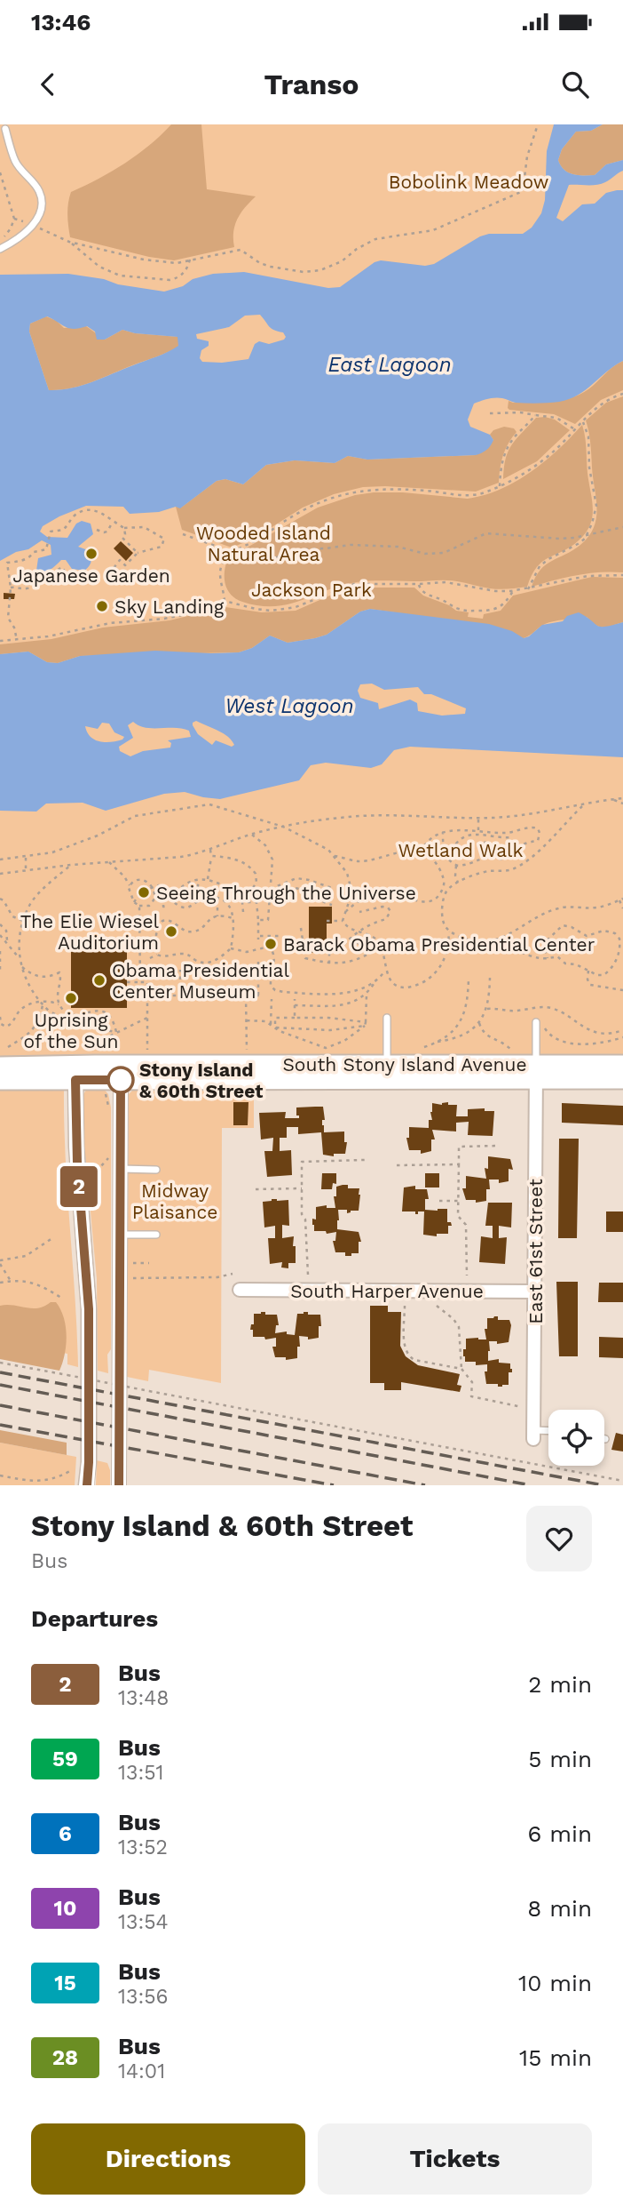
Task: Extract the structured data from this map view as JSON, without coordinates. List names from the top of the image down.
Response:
{
  "streets": {
    "main road": ["South Stony Island Avenue"],
    "street": ["East 61st Street", "South Harper Avenue"]
  },
  "crossings": [
    ["South Stony Island Avenue", "East 61st Street"],
    ["East 61st Street", "South Harper Avenue"]
  ],
  "water": ["East Lagoon", "West Lagoon"],
  "parks": [
    "Bobolink Meadow",
    "Wooded Island Natural Area",
    "Jackson Park",
    "Wetland Walk",
    "Midway Plaisance"
  ],
  "places": [
    "Japanese Garden",
    "Sky Landing",
    "Seeing Through the Universe",
    "The Elie Wiesel Auditorium",
    "Barack Obama Presidential Center",
    "Obama Presidential Center Museum",
    "Uprising of the Sun",
    "Stony Island & 60th Street"
  ],
  "lines": ["bus line 2"],
  "page": {
    "status": "13:46",
    "header": "Transo",
    "on_map": "2",
    "heading": [
      ["Stony Island & 60th Street", "Bus"],
      "Departures"
    ],
    "list": [
      {
        "mark": "2",
        "name": "Bus",
        "note": "13:48",
        "value": "2 min"
      },
      {
        "mark": "59",
        "name": "Bus",
        "note": "13:51",
        "value": "5 min"
      },
      {
        "mark": "6",
        "name": "Bus",
        "note": "13:52",
        "value": "6 min"
      },
      {
        "mark": "10",
        "name": "Bus",
        "note": "13:54",
        "value": "8 min"
      },
      {
        "mark": "15",
        "name": "Bus",
        "note": "13:56",
        "value": "10 min"
      },
      {
        "mark": "28",
        "name": "Bus",
        "note": "14:01",
        "value": "15 min"
      }
    ],
    "buttons": ["Directions", "Tickets"]
  }
}
